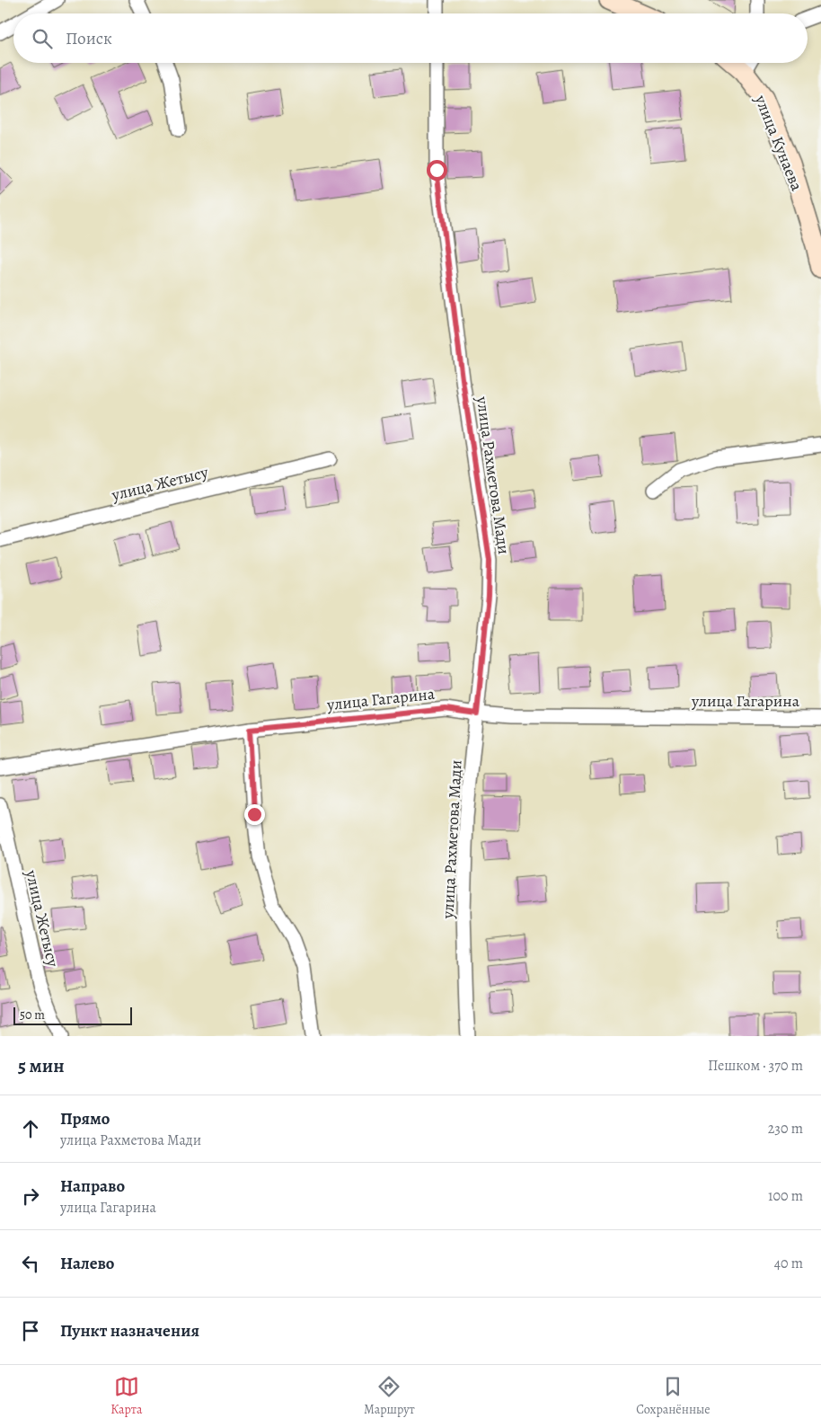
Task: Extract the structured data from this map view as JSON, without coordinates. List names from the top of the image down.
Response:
{
  "streets": {
    "main road": ["улица Кунаева"],
    "street": ["улица Рахметова Мади", "улица Жетысу", "улица Гагарина"]
  },
  "crossings": [
    ["улица Рахметова Мади", "улица Гагарина"]
  ],
  "scale_bar": "50 m",
  "page": {
    "search": "Поиск",
    "scale": "50 m",
    "heading": ["5 мин", "Пешком · 370 m"],
    "list": [
      ["Прямо", "улица Рахметова Мади", "230 m"],
      ["Направо", "улица Гагарина", "100 m"],
      ["Налево", "40 m"],
      "Пункт назначения"
    ],
    "nav": ["Карта", "Маршрут", "Сохранённые"]
  }
}
